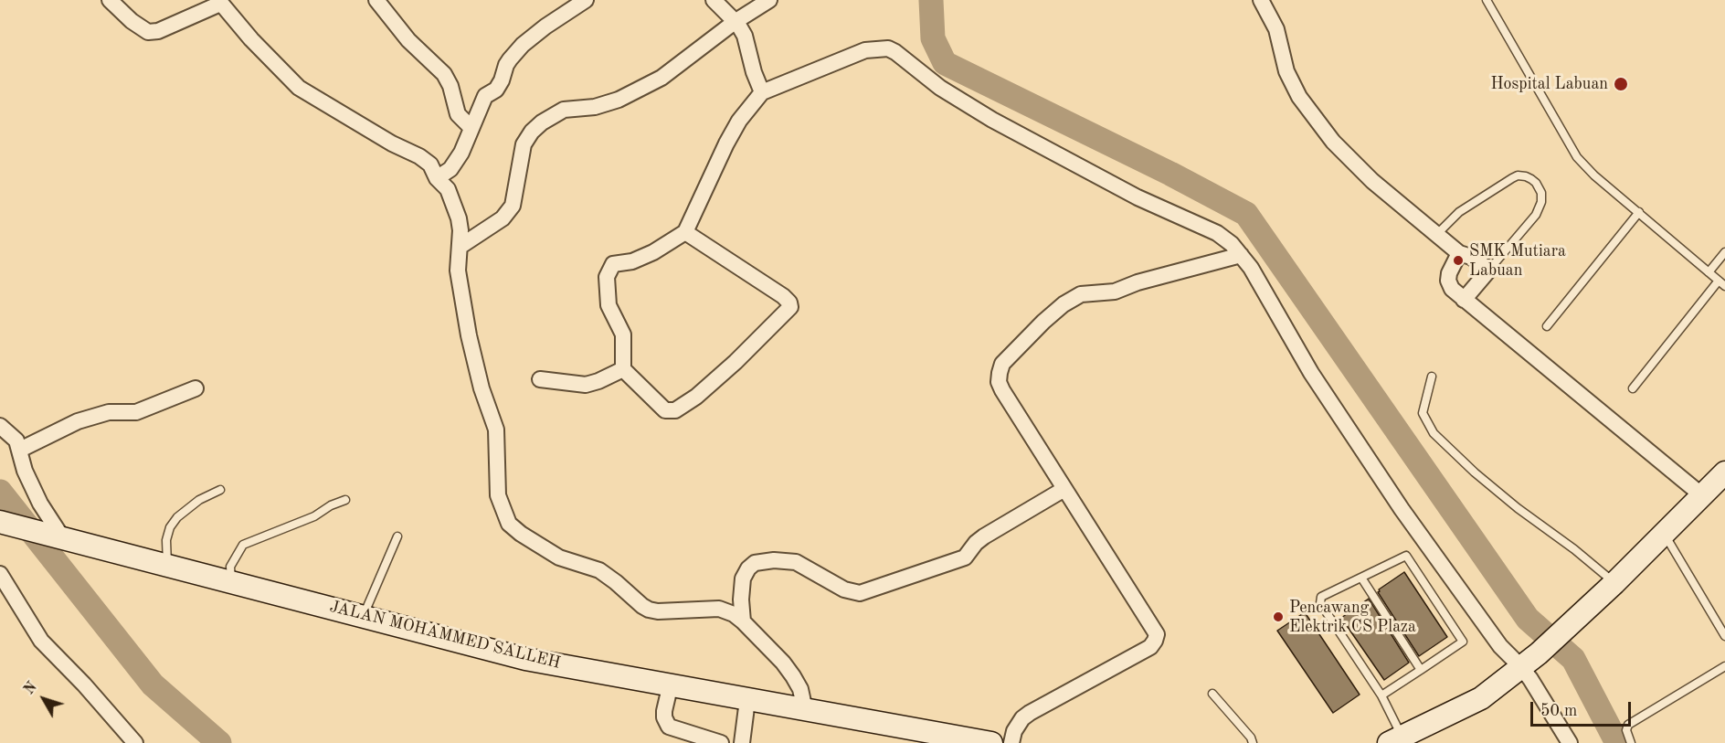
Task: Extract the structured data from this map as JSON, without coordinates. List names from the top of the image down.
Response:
{
  "streets": {
    "main road": ["JALAN MOHAMMED SALLEH"]
  },
  "places": ["Hospital Labuan", "SMK Mutiara Labuan", "Pencawang Elektrik CS Plaza"],
  "scale_bar": "50 m",
  "north": "top left"
}
